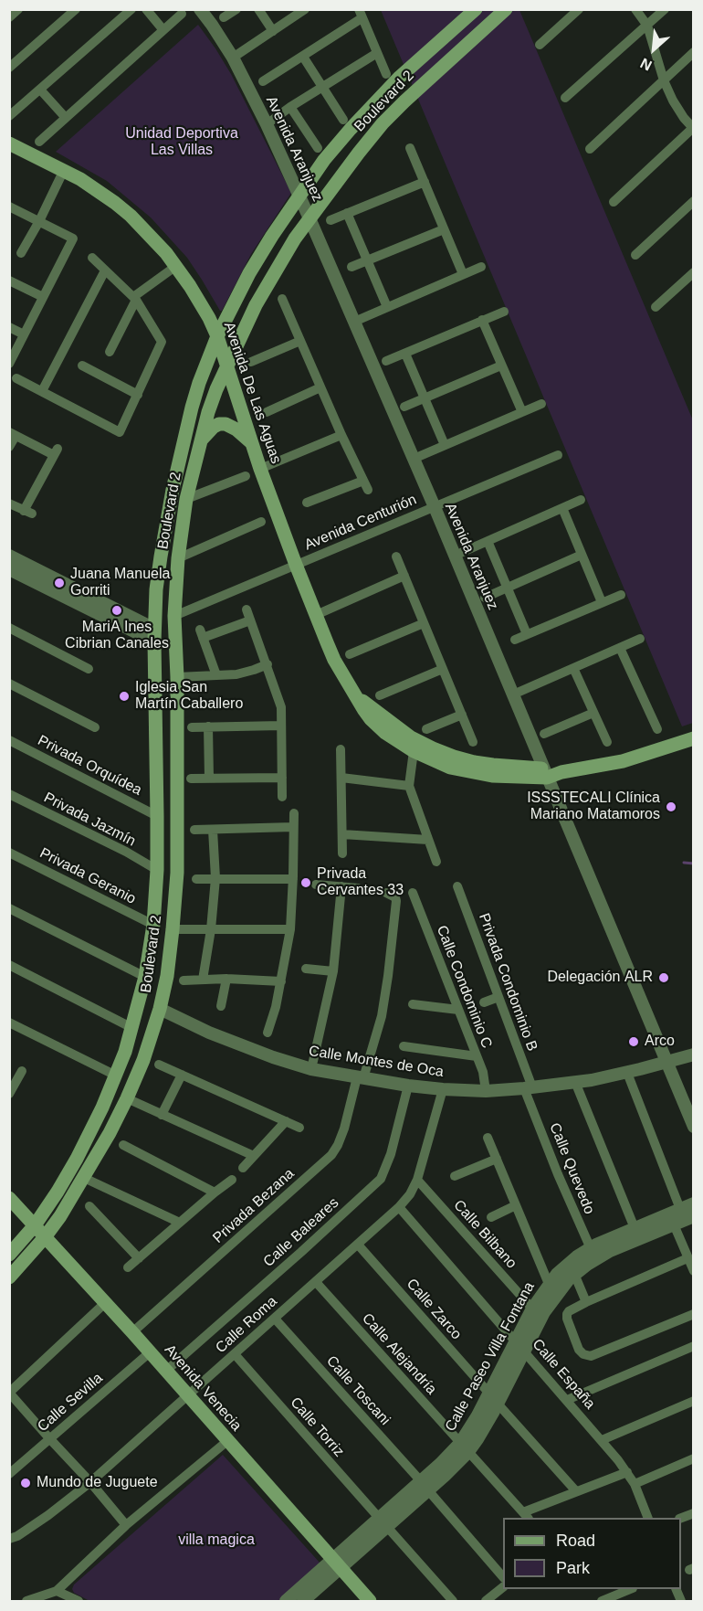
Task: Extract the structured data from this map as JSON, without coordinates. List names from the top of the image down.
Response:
{
  "streets": {
    "main road": ["Boulevard 2", "Avenida De Las Aguas", "Avenida Venecia"],
    "street": [
      "Avenida Aranjuez",
      "Avenida Centurión",
      "Privada Orquídea",
      "Privada Jazmín",
      "Privada Geranio",
      "Privada Condominio B",
      "Calle Condominio C",
      "Calle Montes de Oca",
      "Calle Quevedo",
      "Privada Bezana",
      "Calle Baleares",
      "Calle Bilbano",
      "Calle Zarco",
      "Calle Roma",
      "Calle Alejandría",
      "Calle Paseo Villa Fontana",
      "Calle España",
      "Calle Toscani",
      "Calle Sevilla",
      "Calle Torriz"
    ]
  },
  "crossings": [
    ["Boulevard 2", "Avenida Aranjuez"],
    ["Boulevard 2", "Avenida De Las Aguas"],
    ["Boulevard 2", "Avenida Centurión"],
    ["Boulevard 2", "Privada Orquídea"],
    ["Boulevard 2", "Privada Jazmín"],
    ["Boulevard 2", "Privada Geranio"],
    ["Boulevard 2", "Calle Montes de Oca"],
    ["Boulevard 2", "Avenida Venecia"],
    ["Avenida Aranjuez", "Avenida De Las Aguas"],
    ["Avenida Aranjuez", "Avenida Centurión"],
    ["Avenida Aranjuez", "Calle Montes de Oca"],
    ["Avenida De Las Aguas", "Avenida Centurión"],
    ["Privada Condominio B", "Calle Montes de Oca"],
    ["Privada Condominio B", "Calle Quevedo"],
    ["Calle Condominio C", "Calle Montes de Oca"],
    ["Calle Montes de Oca", "Calle Quevedo"],
    ["Calle Montes de Oca", "Privada Bezana"],
    ["Calle Montes de Oca", "Calle Baleares"],
    ["Calle Montes de Oca", "Calle Roma"],
    ["Calle Quevedo", "Calle Paseo Villa Fontana"],
    ["Privada Bezana", "Avenida Venecia"],
    ["Calle Baleares", "Avenida Venecia"],
    ["Calle Bilbano", "Calle Roma"],
    ["Calle Bilbano", "Calle Paseo Villa Fontana"],
    ["Calle Zarco", "Calle Roma"],
    ["Calle Zarco", "Calle Paseo Villa Fontana"],
    ["Calle Roma", "Calle Alejandría"],
    ["Calle Roma", "Calle España"],
    ["Calle Roma", "Avenida Venecia"],
    ["Calle Roma", "Calle Toscani"],
    ["Calle Roma", "Calle Torriz"],
    ["Calle Alejandría", "Calle Paseo Villa Fontana"],
    ["Calle Paseo Villa Fontana", "Calle España"],
    ["Calle Paseo Villa Fontana", "Avenida Venecia"],
    ["Calle Paseo Villa Fontana", "Calle Toscani"],
    ["Calle Paseo Villa Fontana", "Calle Torriz"],
    ["Avenida Venecia", "Calle Sevilla"]
  ],
  "parks": ["Unidad Deportiva Las Villas", "villa magica"],
  "places": [
    "Juana Manuela Gorriti",
    "MariA Ines Cibrian Canales",
    "Iglesia San Martín Caballero",
    "ISSSTECALI Clínica Mariano Matamoros",
    "Privada Cervantes 33",
    "Delegación ALR",
    "Arco",
    "Mundo de Juguete"
  ],
  "legend": ["Road", "Park"],
  "north": "bottom left"
}
